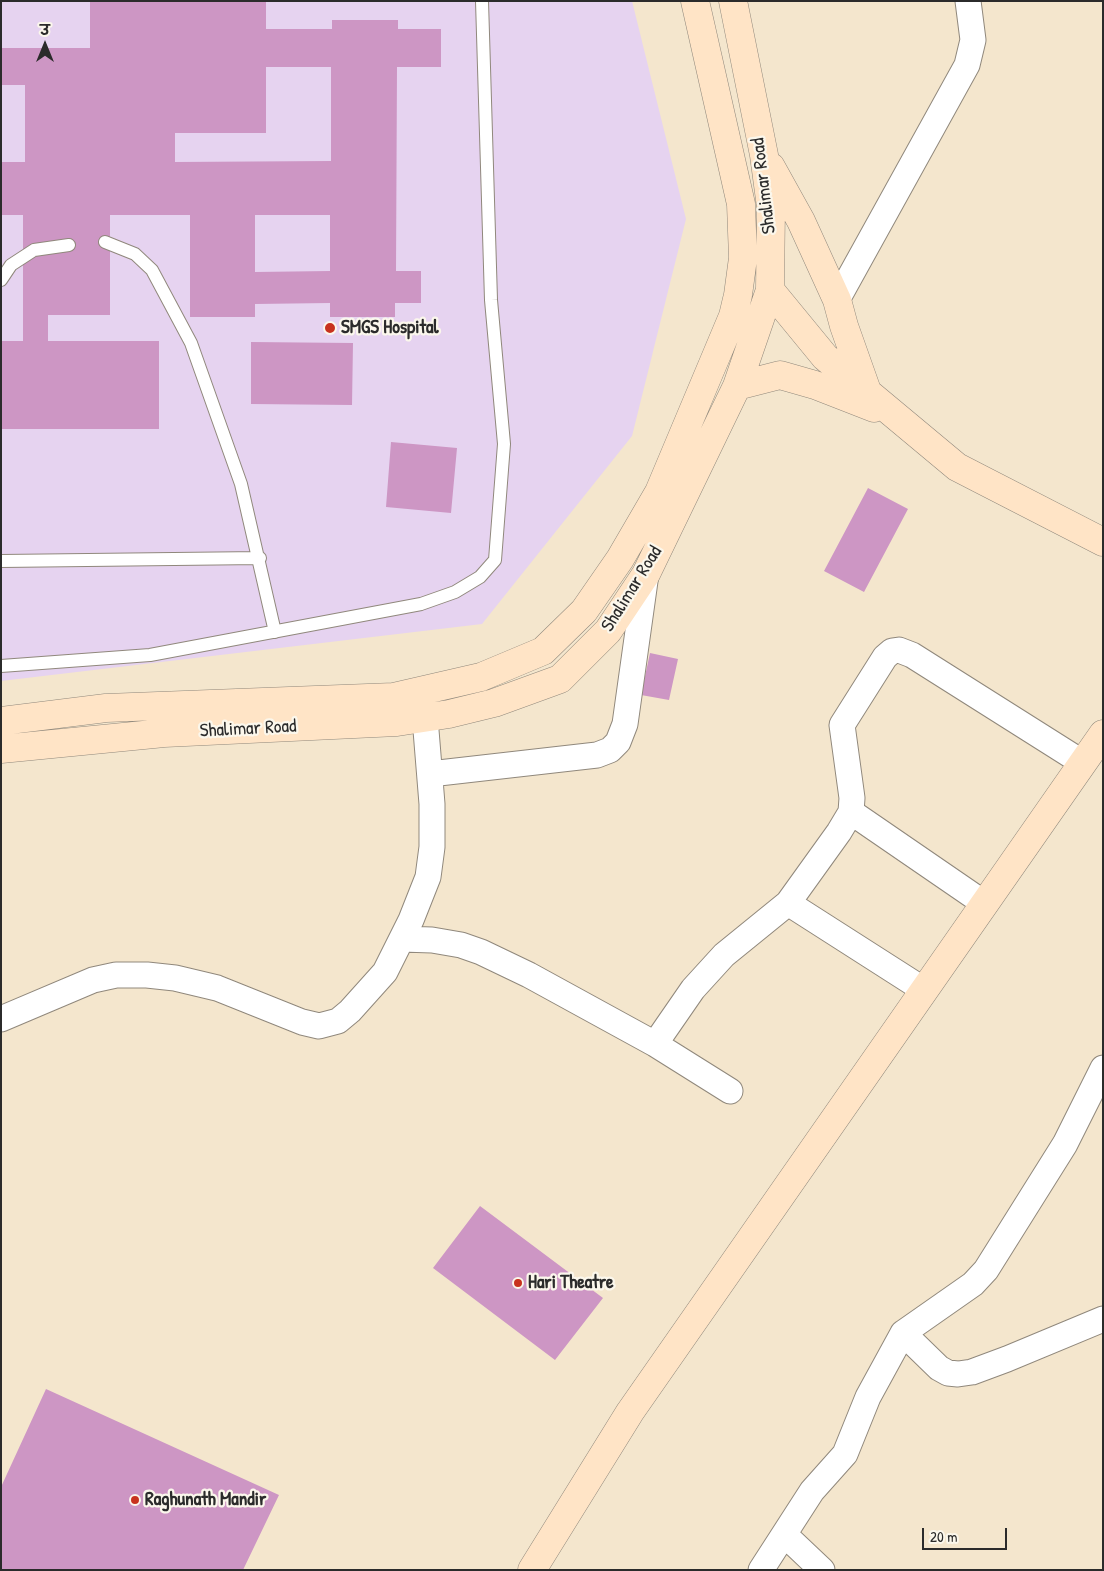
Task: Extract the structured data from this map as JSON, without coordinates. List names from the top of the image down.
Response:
{
  "streets": {
    "main road": ["Shalimar Road"]
  },
  "places": ["SMGS Hospital", "Hari Theatre", "Raghunath Mandir"],
  "scale_bar": "20 m",
  "north": "top"
}
